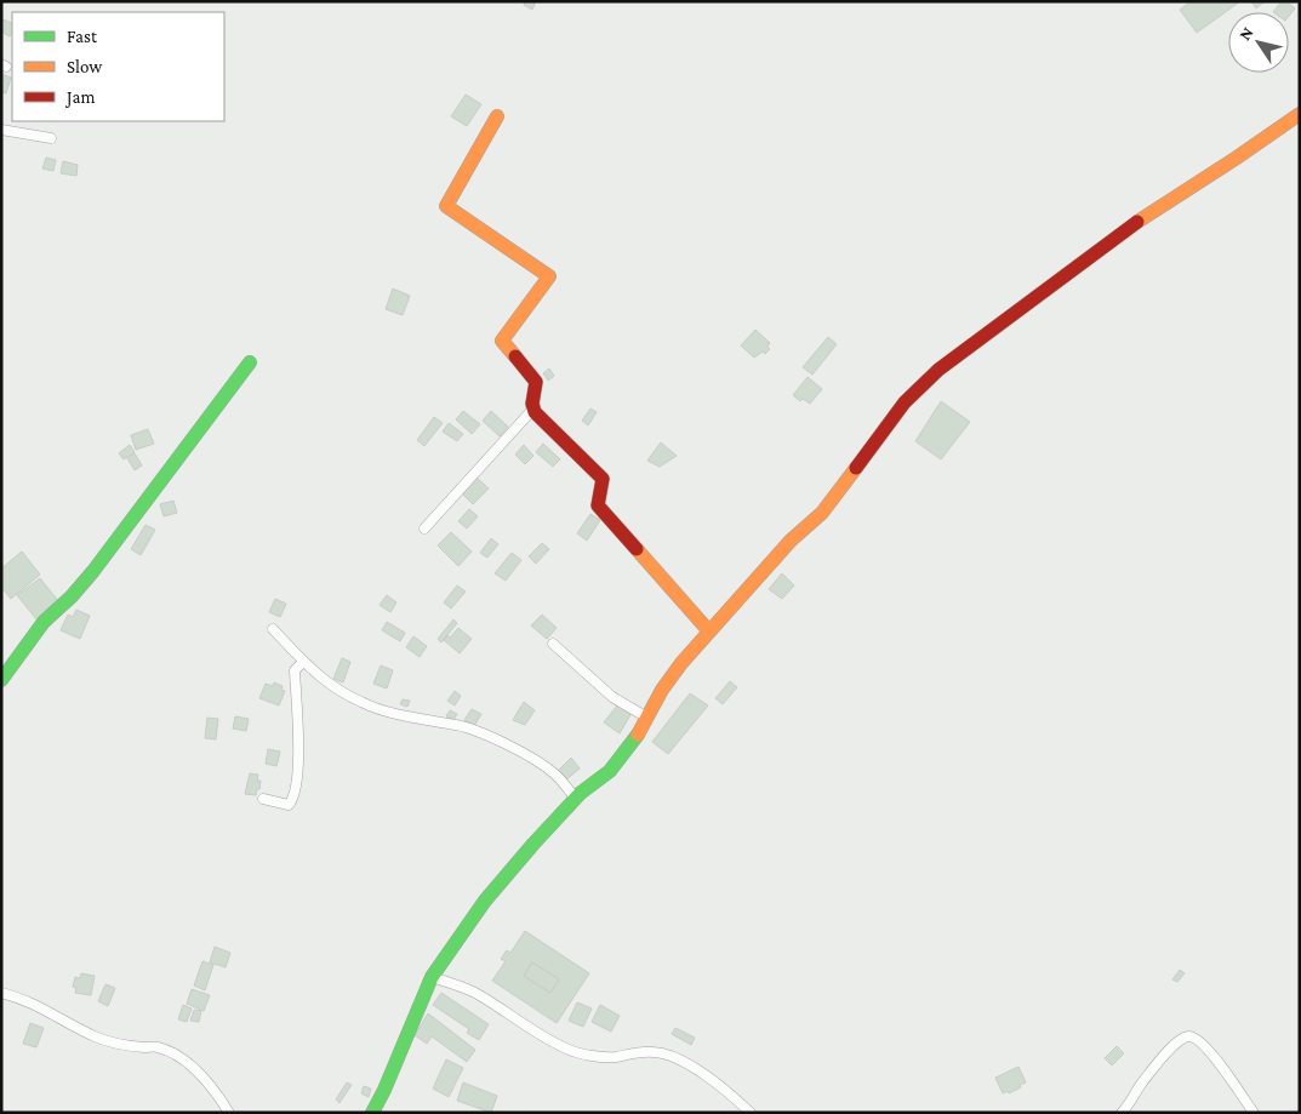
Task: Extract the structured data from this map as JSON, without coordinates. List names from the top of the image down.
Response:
{
  "legend": ["Fast", "Slow", "Jam"],
  "north": "top left"
}
